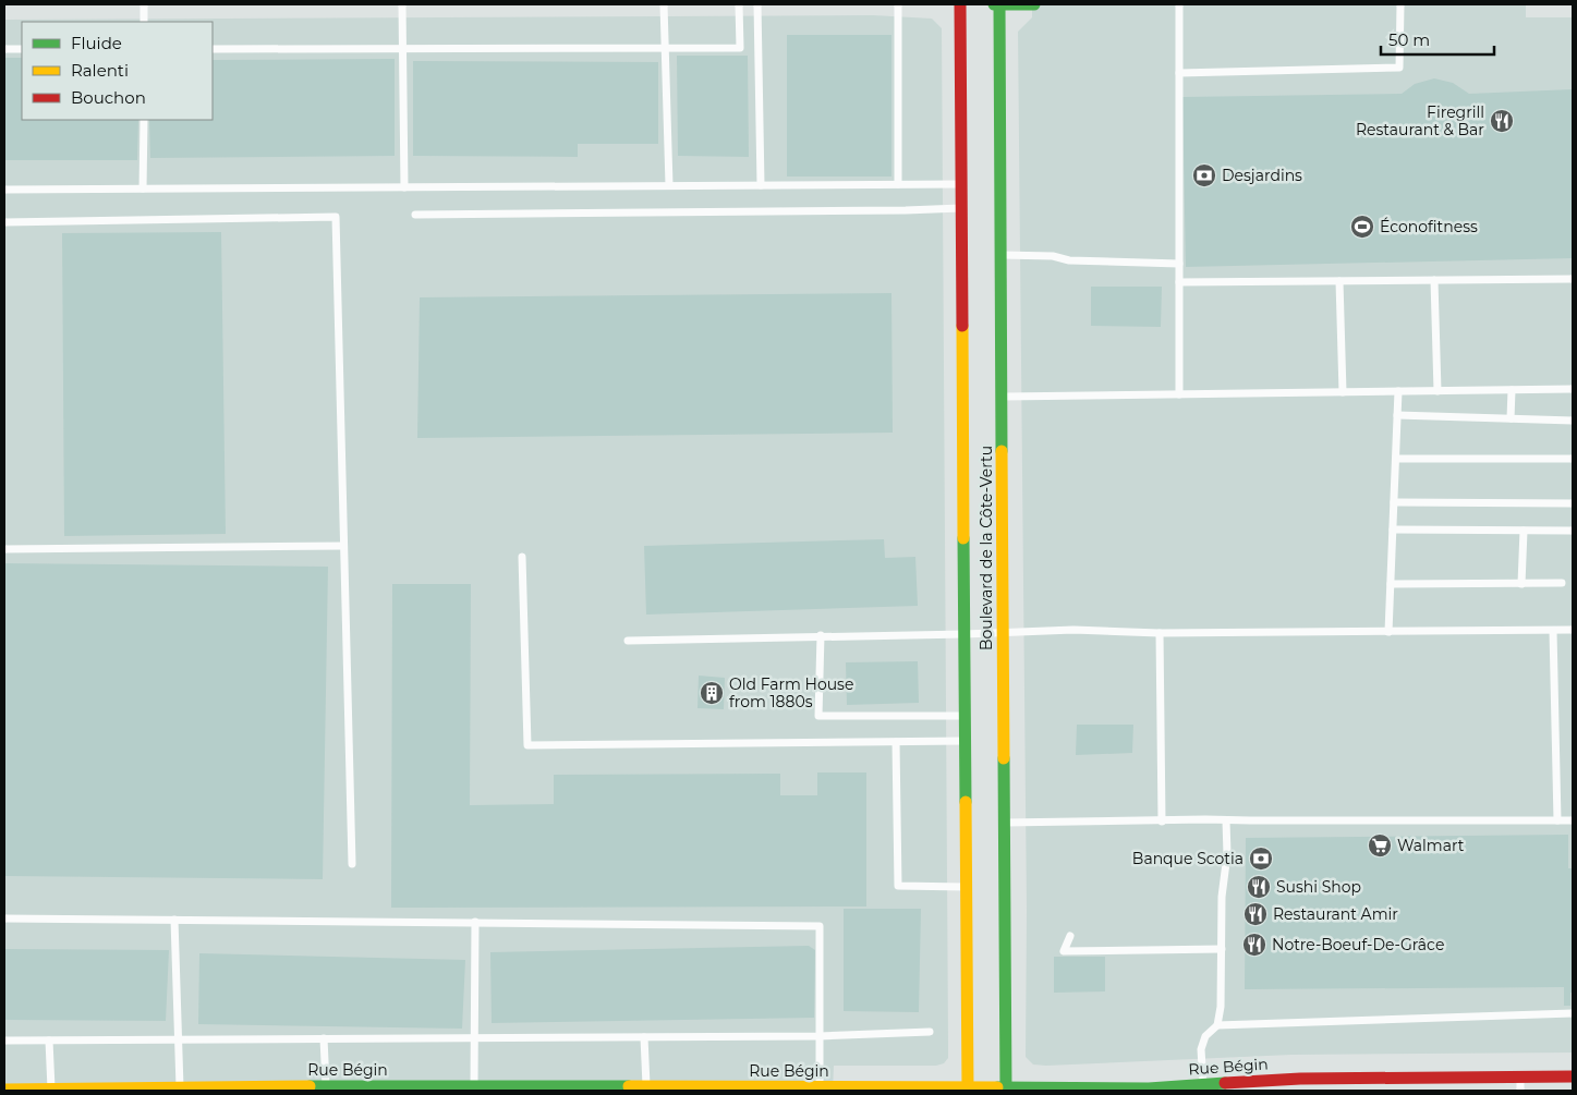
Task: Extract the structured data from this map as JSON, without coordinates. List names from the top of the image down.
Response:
{
  "streets": {
    "main road": ["Boulevard de la Côte-Vertu", "Rue Bégin"]
  },
  "crossings": [
    ["Boulevard de la Côte-Vertu", "Rue Bégin"]
  ],
  "places": {
    "restaurant": [
      "Firegrill Restaurant & Bar",
      "Sushi Shop",
      "Restaurant Amir",
      "Notre-Boeuf-De-Grâce"
    ],
    "bank": ["Desjardins", "Banque Scotia"],
    "sports": ["Éconofitness"],
    "building": ["Old Farm House from 1880s"],
    "supermarket": ["Walmart"]
  },
  "legend": ["Fluide", "Ralenti", "Bouchon"],
  "scale_bar": "50 m"
}
